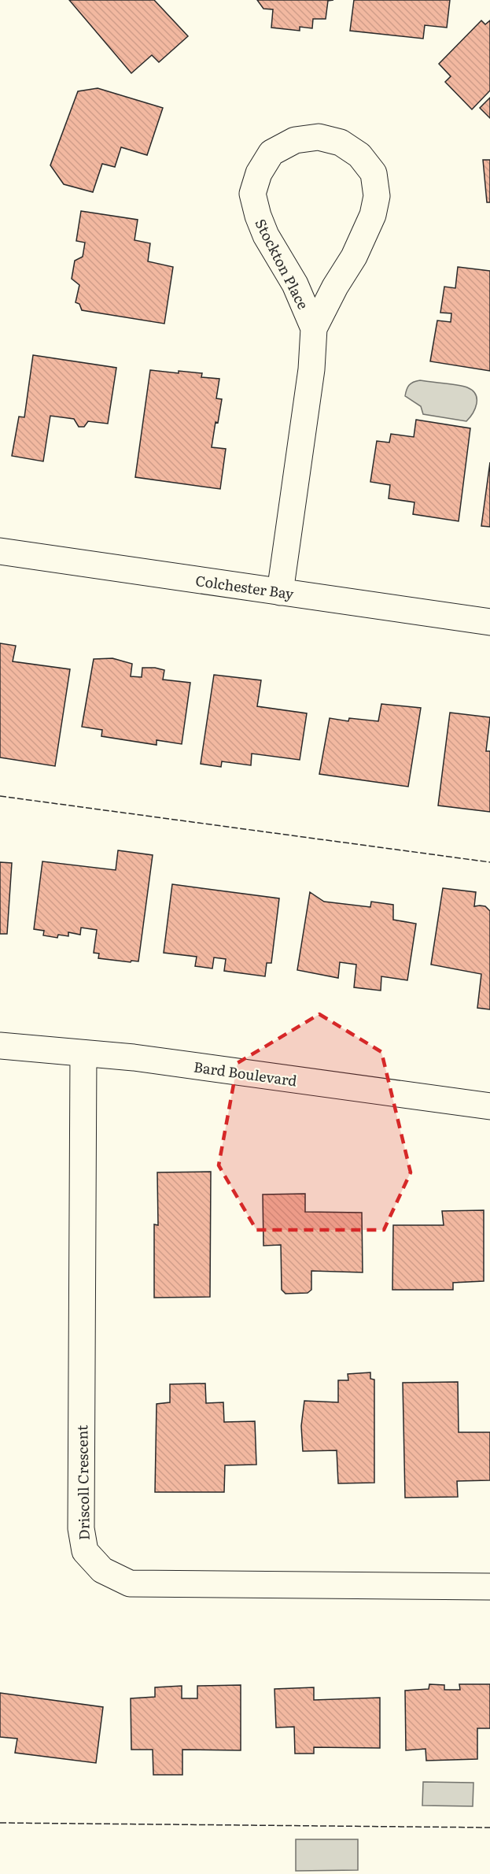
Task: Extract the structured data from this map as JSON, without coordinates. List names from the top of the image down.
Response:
{
  "streets": {
    "street": [
      "Stockton Place",
      "Colchester Bay",
      "Bard Boulevard",
      "Driscoll Crescent"
    ]
  },
  "crossings": [
    ["Stockton Place", "Colchester Bay"],
    ["Bard Boulevard", "Driscoll Crescent"]
  ]
}
